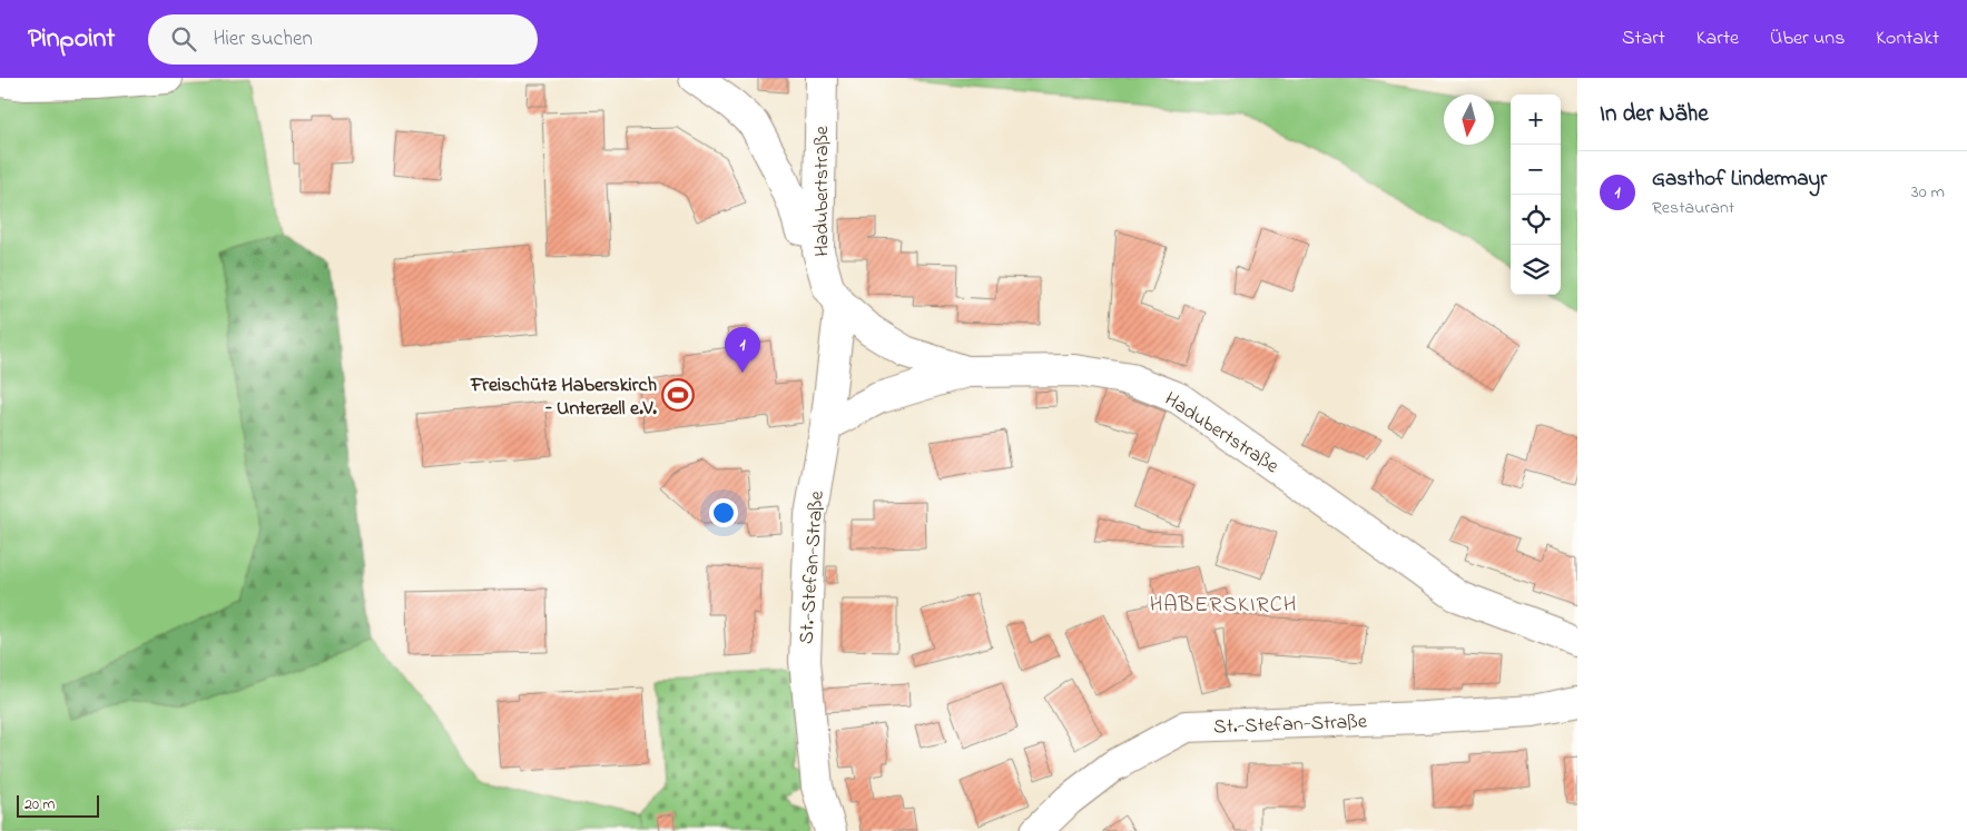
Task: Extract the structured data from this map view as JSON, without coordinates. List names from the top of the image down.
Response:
{
  "streets": {
    "street": ["Hadubertstraße", "St.-Stefan-Straße"]
  },
  "crossings": [
    ["Hadubertstraße", "St.-Stefan-Straße"]
  ],
  "districts": ["HABERSKIRCH"],
  "places": {
    "sports": ["Freischütz Haberskirch – Unterzell e.V."]
  },
  "scale_bar": "20 m",
  "north": "bottom",
  "page": {
    "header": "Pinpoint",
    "search": "Hier suchen",
    "nav": [
      "Start",
      "Karte",
      "Über uns",
      "Kontakt"
    ],
    "heading": "In der Nähe",
    "map_buttons": ["+", "−"],
    "list": [
      {
        "mark": "1",
        "name": "Gasthof Lindermayr",
        "note": "Restaurant",
        "value": "30 m"
      }
    ],
    "pins": "1",
    "scale": "20 m"
  }
}
